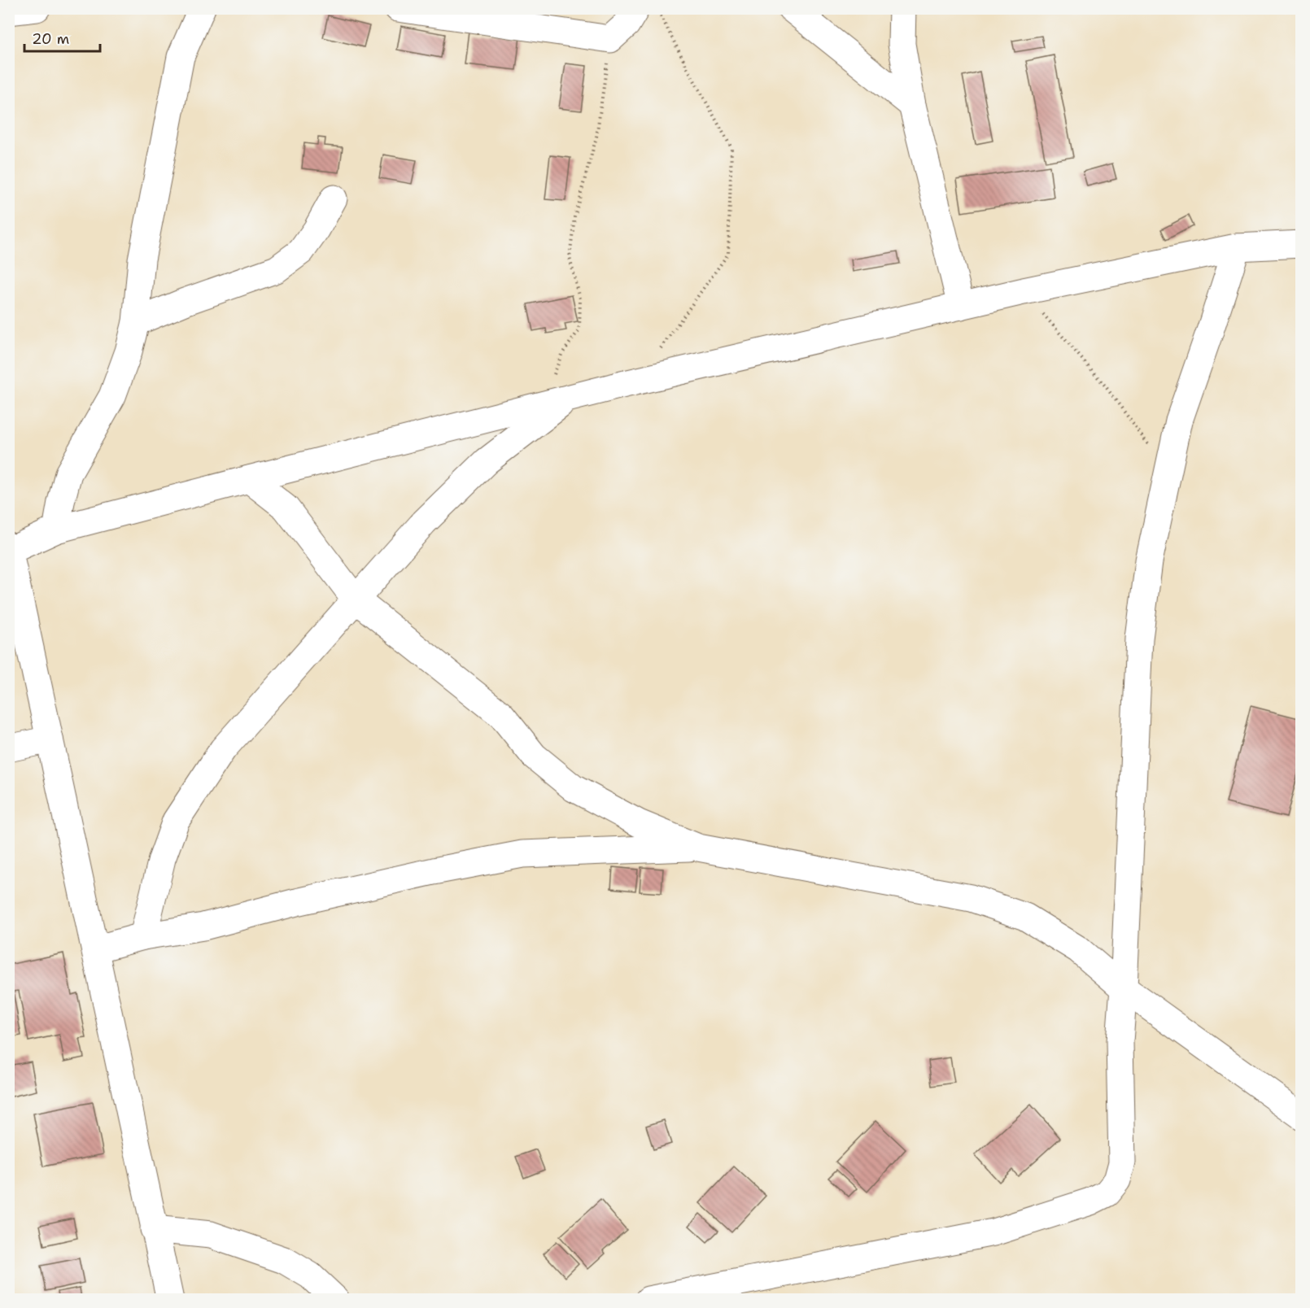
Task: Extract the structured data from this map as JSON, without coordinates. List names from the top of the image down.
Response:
{
  "scale_bar": "20 m"
}
